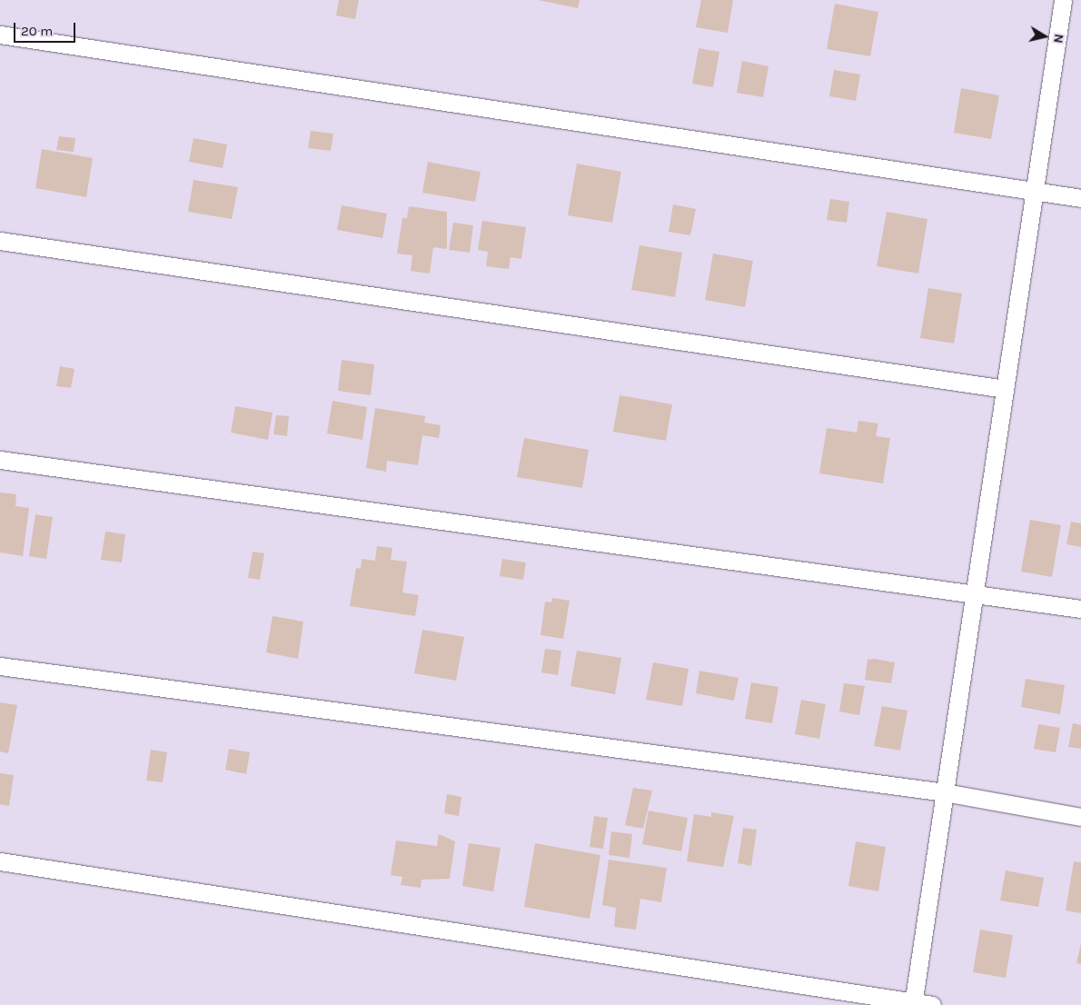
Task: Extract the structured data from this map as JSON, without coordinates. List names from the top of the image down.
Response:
{
  "scale_bar": "20 m",
  "north": "right"
}
